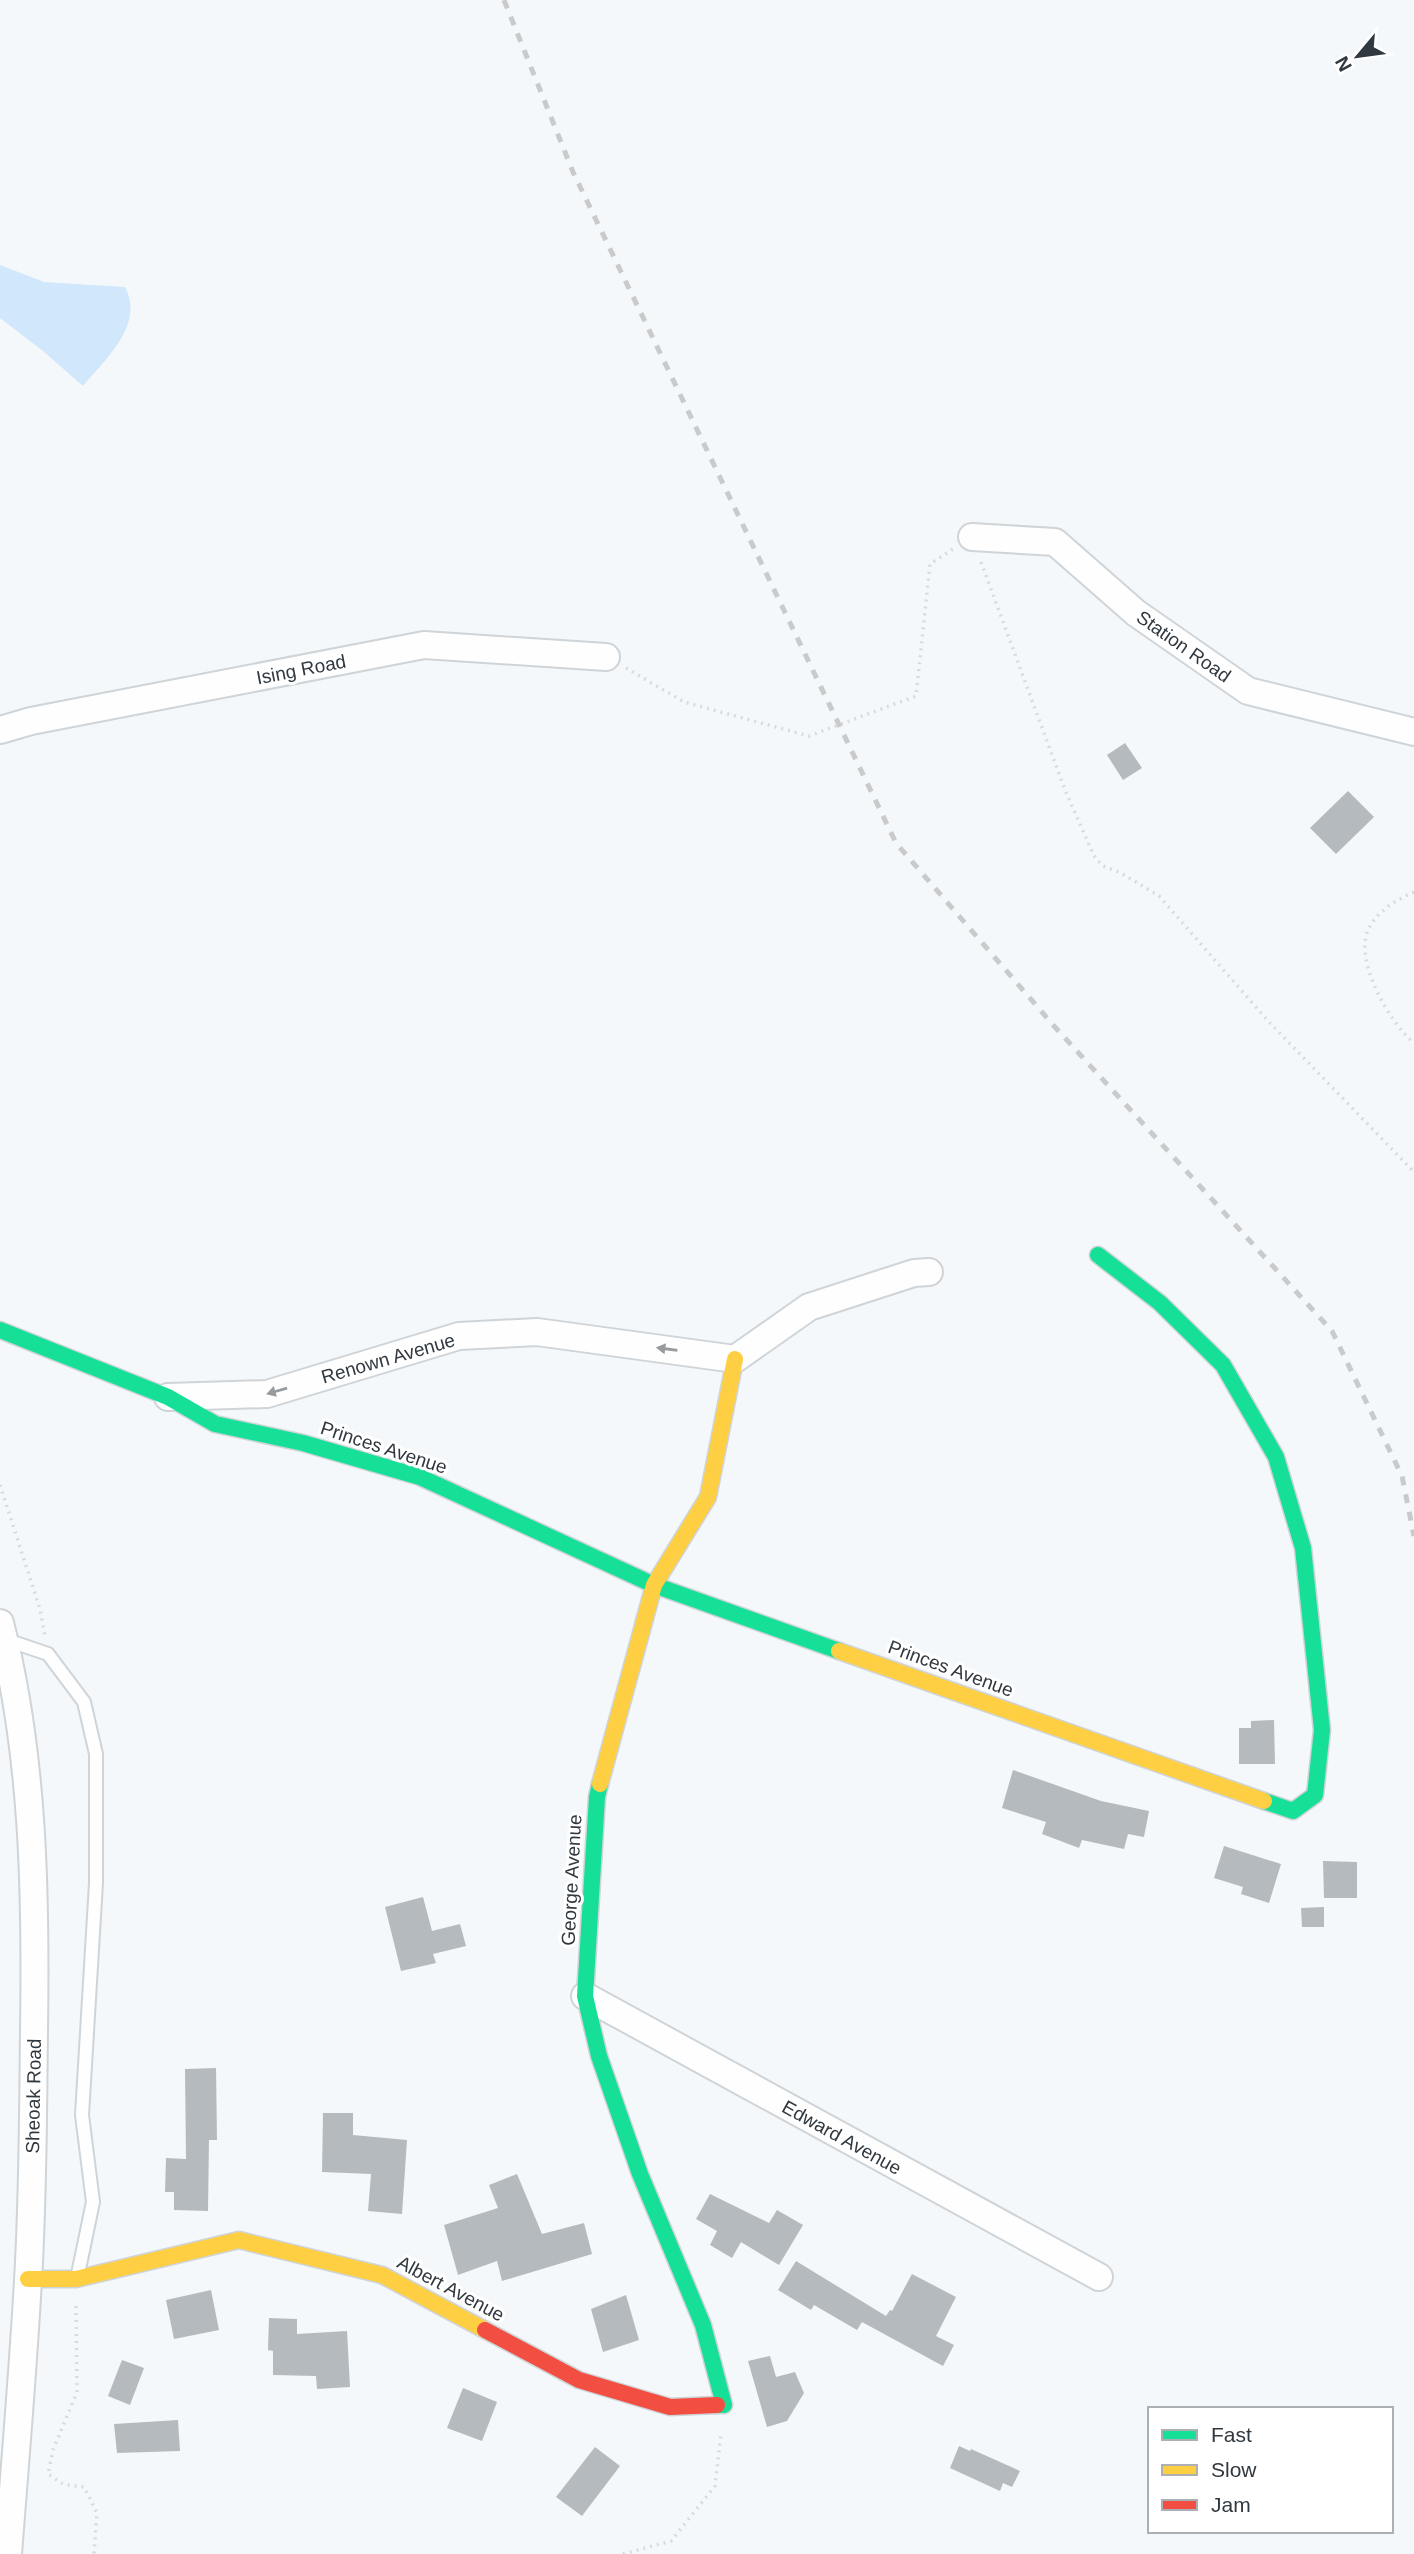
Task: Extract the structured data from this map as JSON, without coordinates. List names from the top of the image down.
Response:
{
  "streets": {
    "street": [
      "Station Road",
      "Ising Road",
      "Renown Avenue",
      "Princes Avenue",
      "George Avenue",
      "Sheoak Road",
      "Edward Avenue",
      "Albert Avenue"
    ]
  },
  "crossings": [
    ["Renown Avenue", "Princes Avenue"],
    ["Renown Avenue", "George Avenue"],
    ["Princes Avenue", "George Avenue"],
    ["George Avenue", "Edward Avenue"],
    ["George Avenue", "Albert Avenue"],
    ["Sheoak Road", "Albert Avenue"]
  ],
  "one_way": ["Renown Avenue"],
  "legend": ["Fast", "Slow", "Jam"],
  "north": "bottom left"
}
